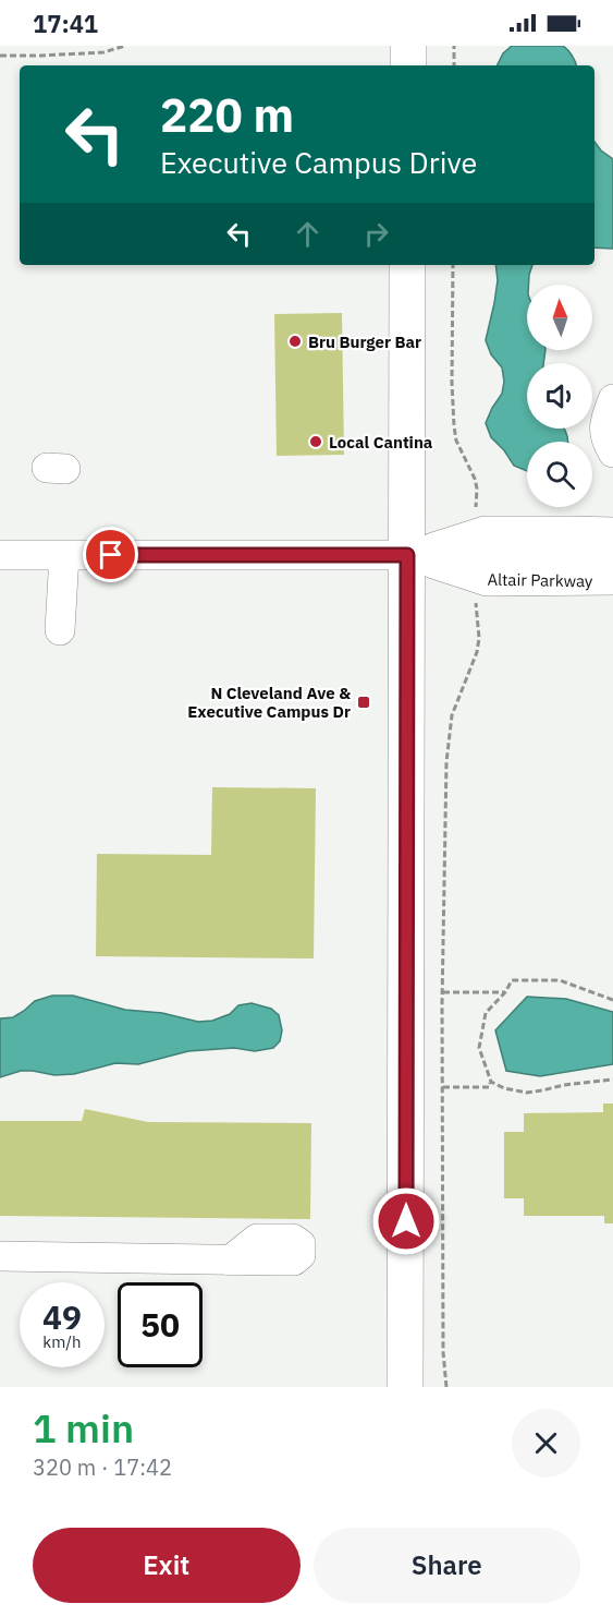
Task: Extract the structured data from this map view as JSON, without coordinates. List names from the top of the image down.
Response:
{
  "streets": {
    "street": ["Altair Parkway"]
  },
  "places": {
    "other": ["Bru Burger Bar", "Local Cantina"],
    "transit": ["N Cleveland Ave & Executive Campus Dr"]
  },
  "north": "top",
  "page": {
    "status": "17:41",
    "turn": ["220 m", "Executive Campus Drive"],
    "speed": "49 km/h",
    "limit": "50",
    "heading": ["1 min", "320 m · 17:42"],
    "buttons": ["Exit", "Share"]
  }
}
